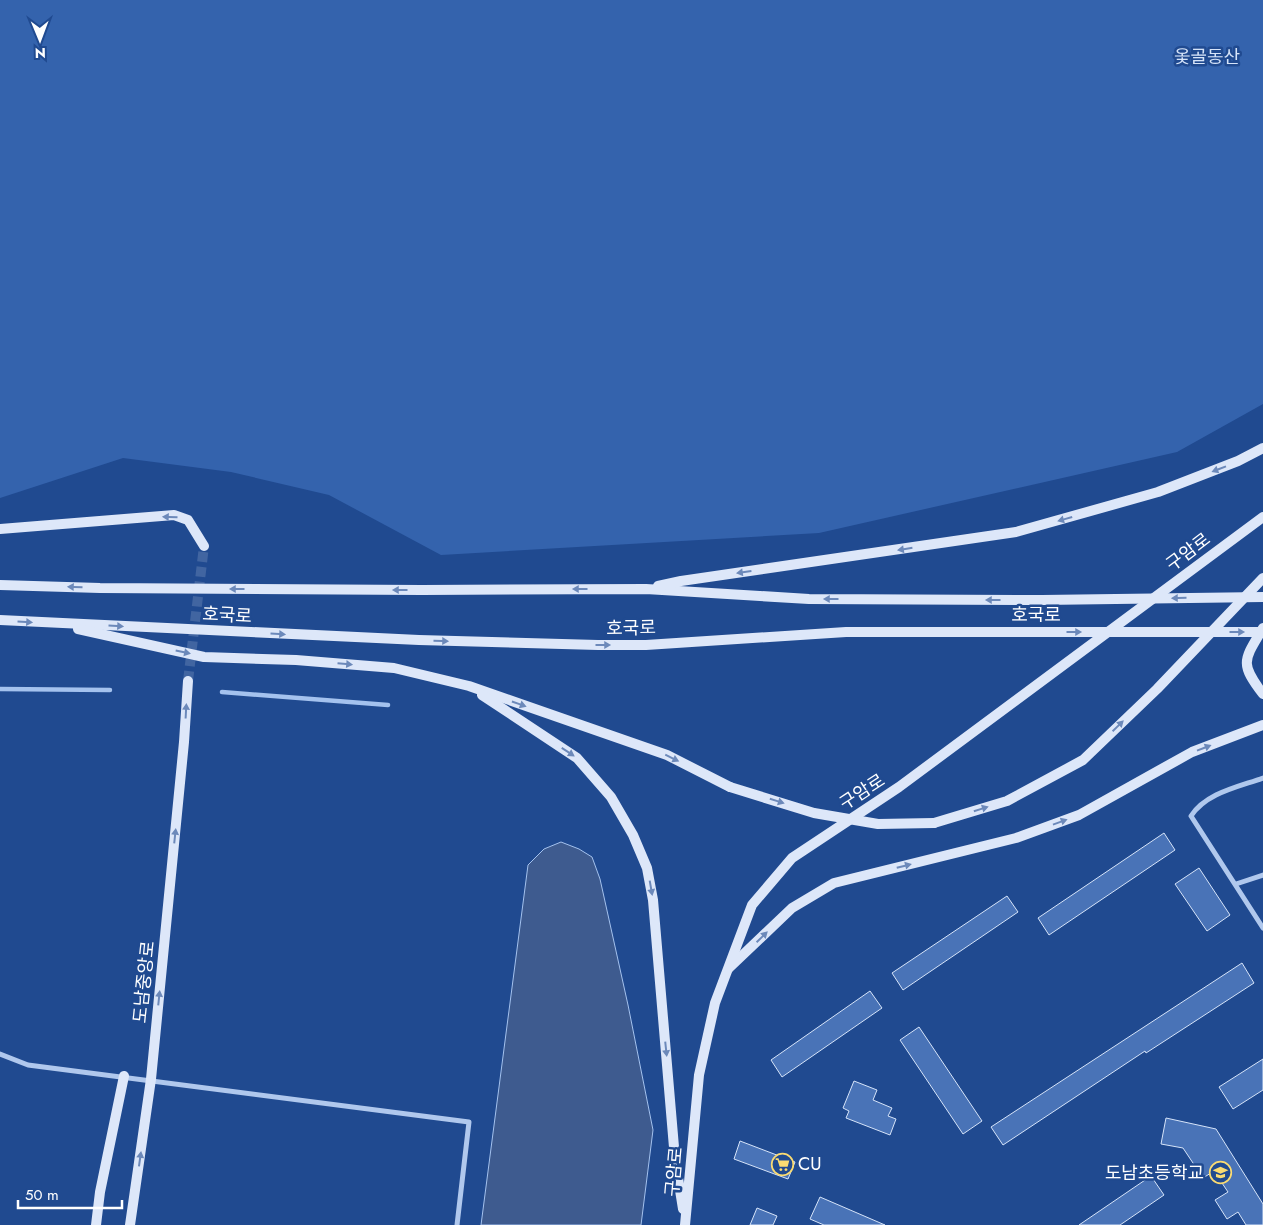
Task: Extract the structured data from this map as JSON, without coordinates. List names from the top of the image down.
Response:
{
  "streets": {
    "main road": ["구암로", "호국로", "도남중앙로"]
  },
  "one_way": ["도남중앙로"],
  "parks": ["옻골동산"],
  "places": {
    "supermarket": ["CU"],
    "school or university": ["도남초등학교"]
  },
  "scale_bar": "50 m",
  "north": "bottom"
}
